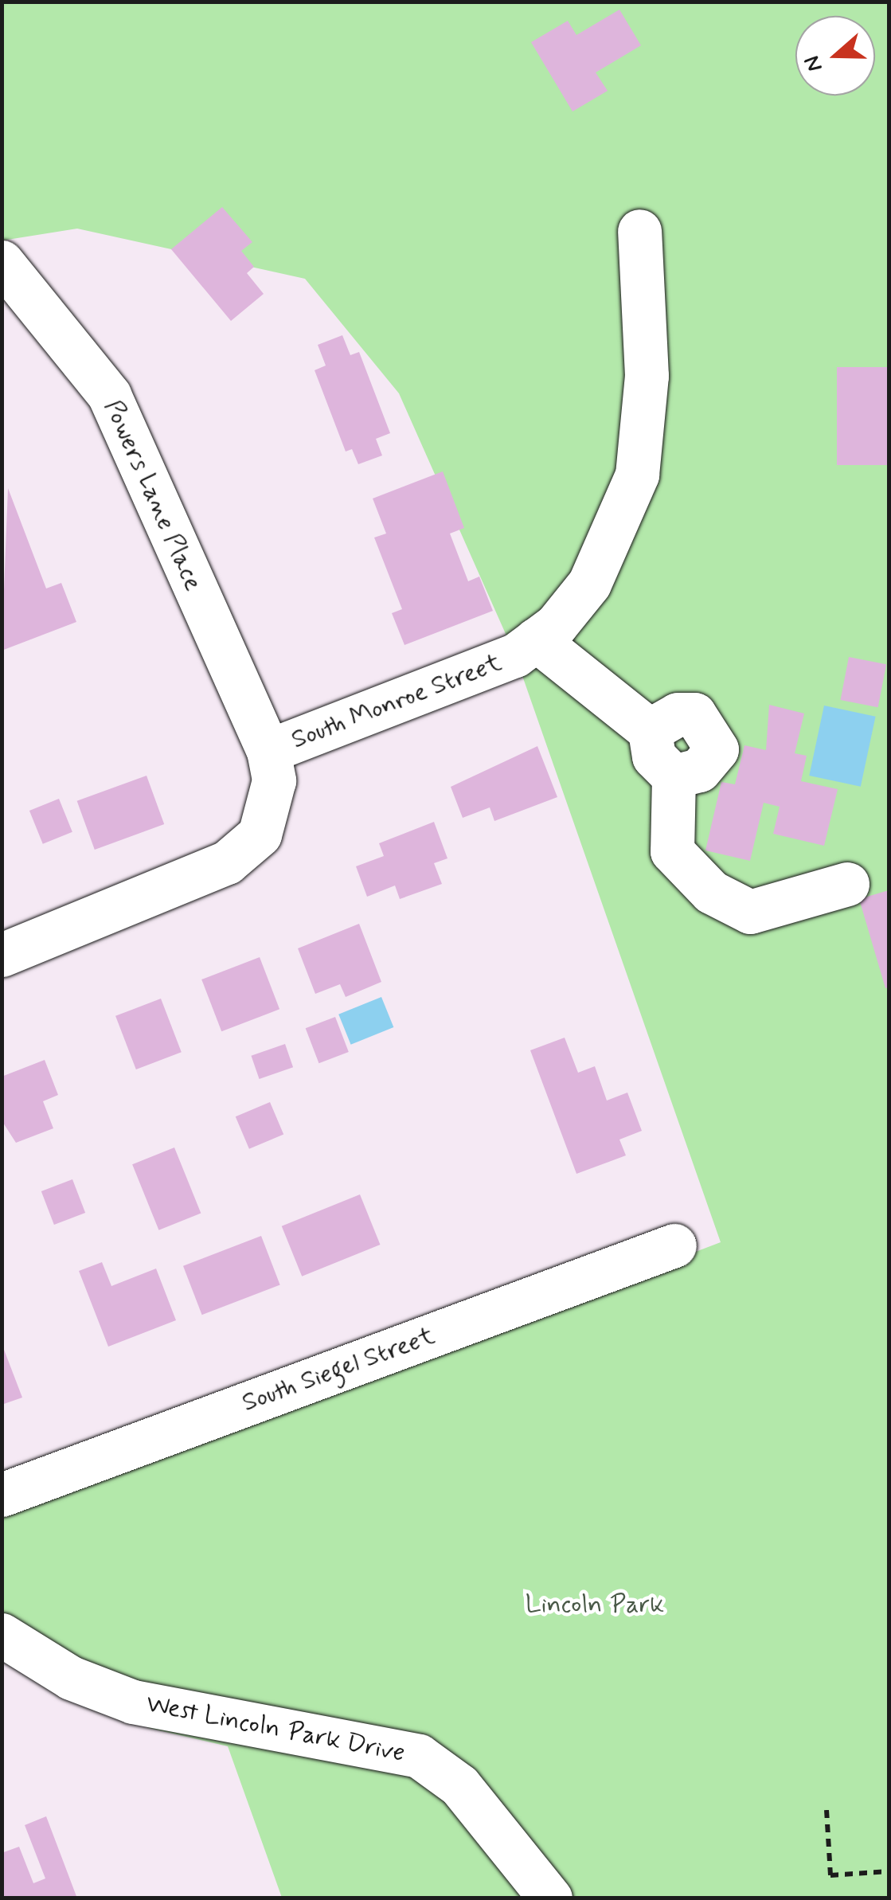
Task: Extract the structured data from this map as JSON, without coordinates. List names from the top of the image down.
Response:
{
  "streets": {
    "street": [
      "Powers Lane Place",
      "South Monroe Street",
      "South Siegel Street",
      "West Lincoln Park Drive"
    ]
  },
  "crossings": [
    ["Powers Lane Place", "South Monroe Street"]
  ],
  "parks": ["Lincoln Park"],
  "north": "left"
}
